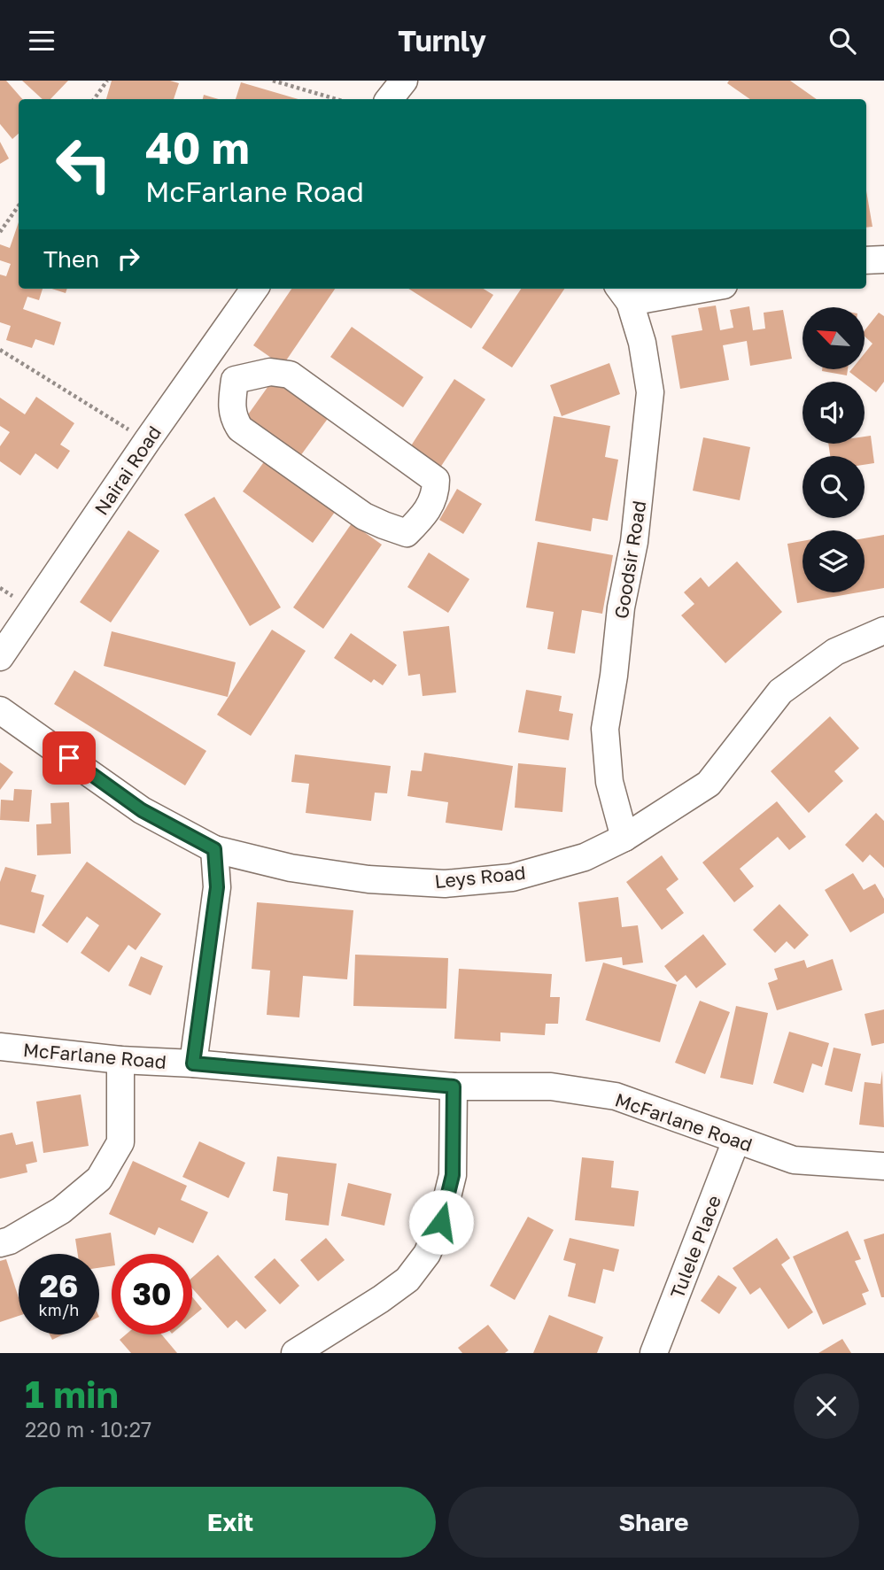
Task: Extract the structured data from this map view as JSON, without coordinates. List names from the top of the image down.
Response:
{
  "streets": {
    "street": [
      "Nairai Road",
      "Goodsir Road",
      "Leys Road",
      "McFarlane Road",
      "Tulele Place"
    ]
  },
  "crossings": [
    ["Goodsir Road", "Leys Road"],
    ["McFarlane Road", "Tulele Place"]
  ],
  "north": "top left",
  "page": {
    "header": "Turnly",
    "turn": ["40 m", "McFarlane Road"],
    "then": "Then",
    "speed": "26 km/h",
    "limit": "30",
    "heading": ["1 min", "220 m · 10:27"],
    "buttons": ["Exit", "Share"]
  }
}
